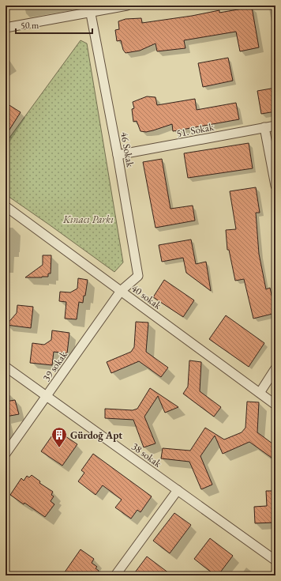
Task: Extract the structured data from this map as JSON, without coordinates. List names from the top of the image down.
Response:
{
  "streets": {
    "street": [
      "51. Sokak",
      "46 Sokak",
      "40 sokak",
      "39 sokak",
      "38 sokak"
    ]
  },
  "crossings": [
    ["51. Sokak", "46 Sokak"],
    ["46 Sokak", "40 sokak"],
    ["46 Sokak", "39 sokak"],
    ["40 sokak", "39 sokak"],
    ["39 sokak", "38 sokak"]
  ],
  "parks": ["Kınacı Parkı"],
  "places": {
    "building": ["Gürdoğ Apt"]
  },
  "scale_bar": "50 m"
}
